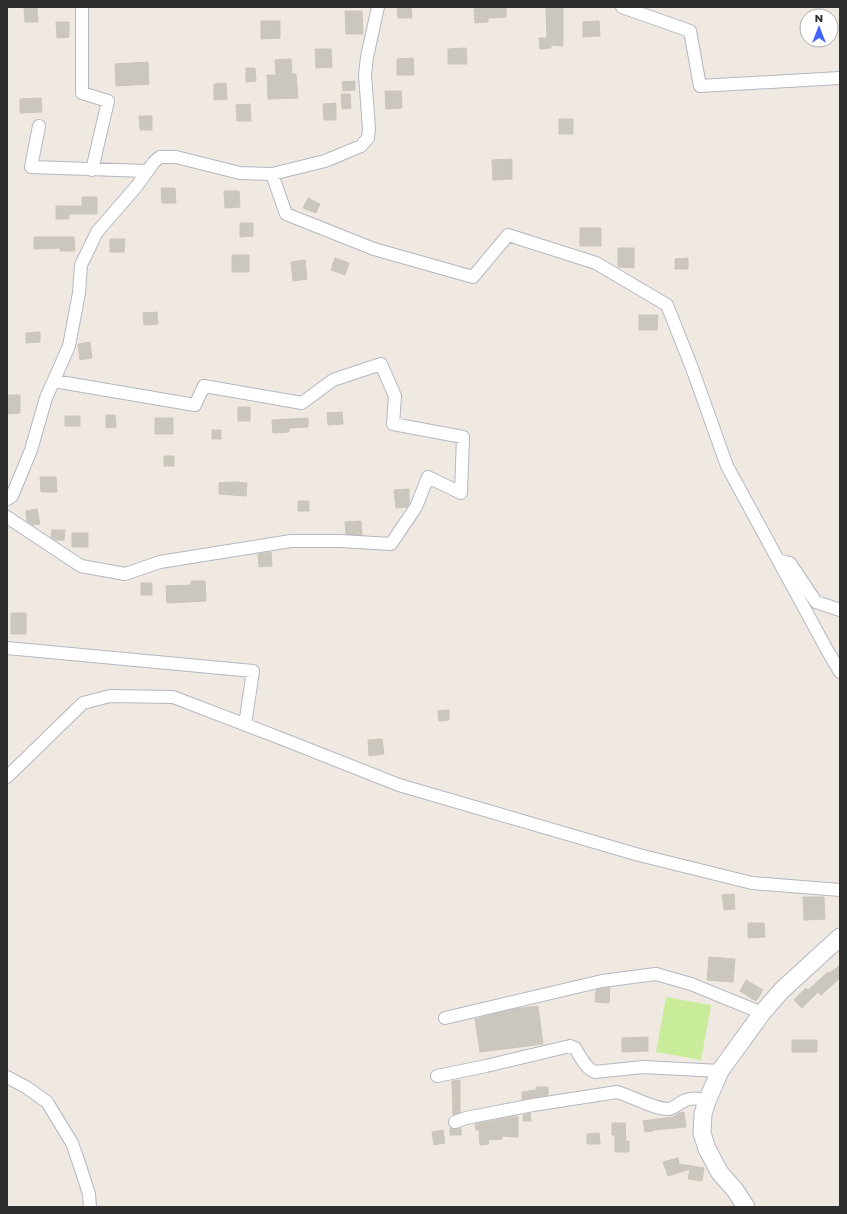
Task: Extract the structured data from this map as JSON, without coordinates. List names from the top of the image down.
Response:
{
  "north": "top"
}
